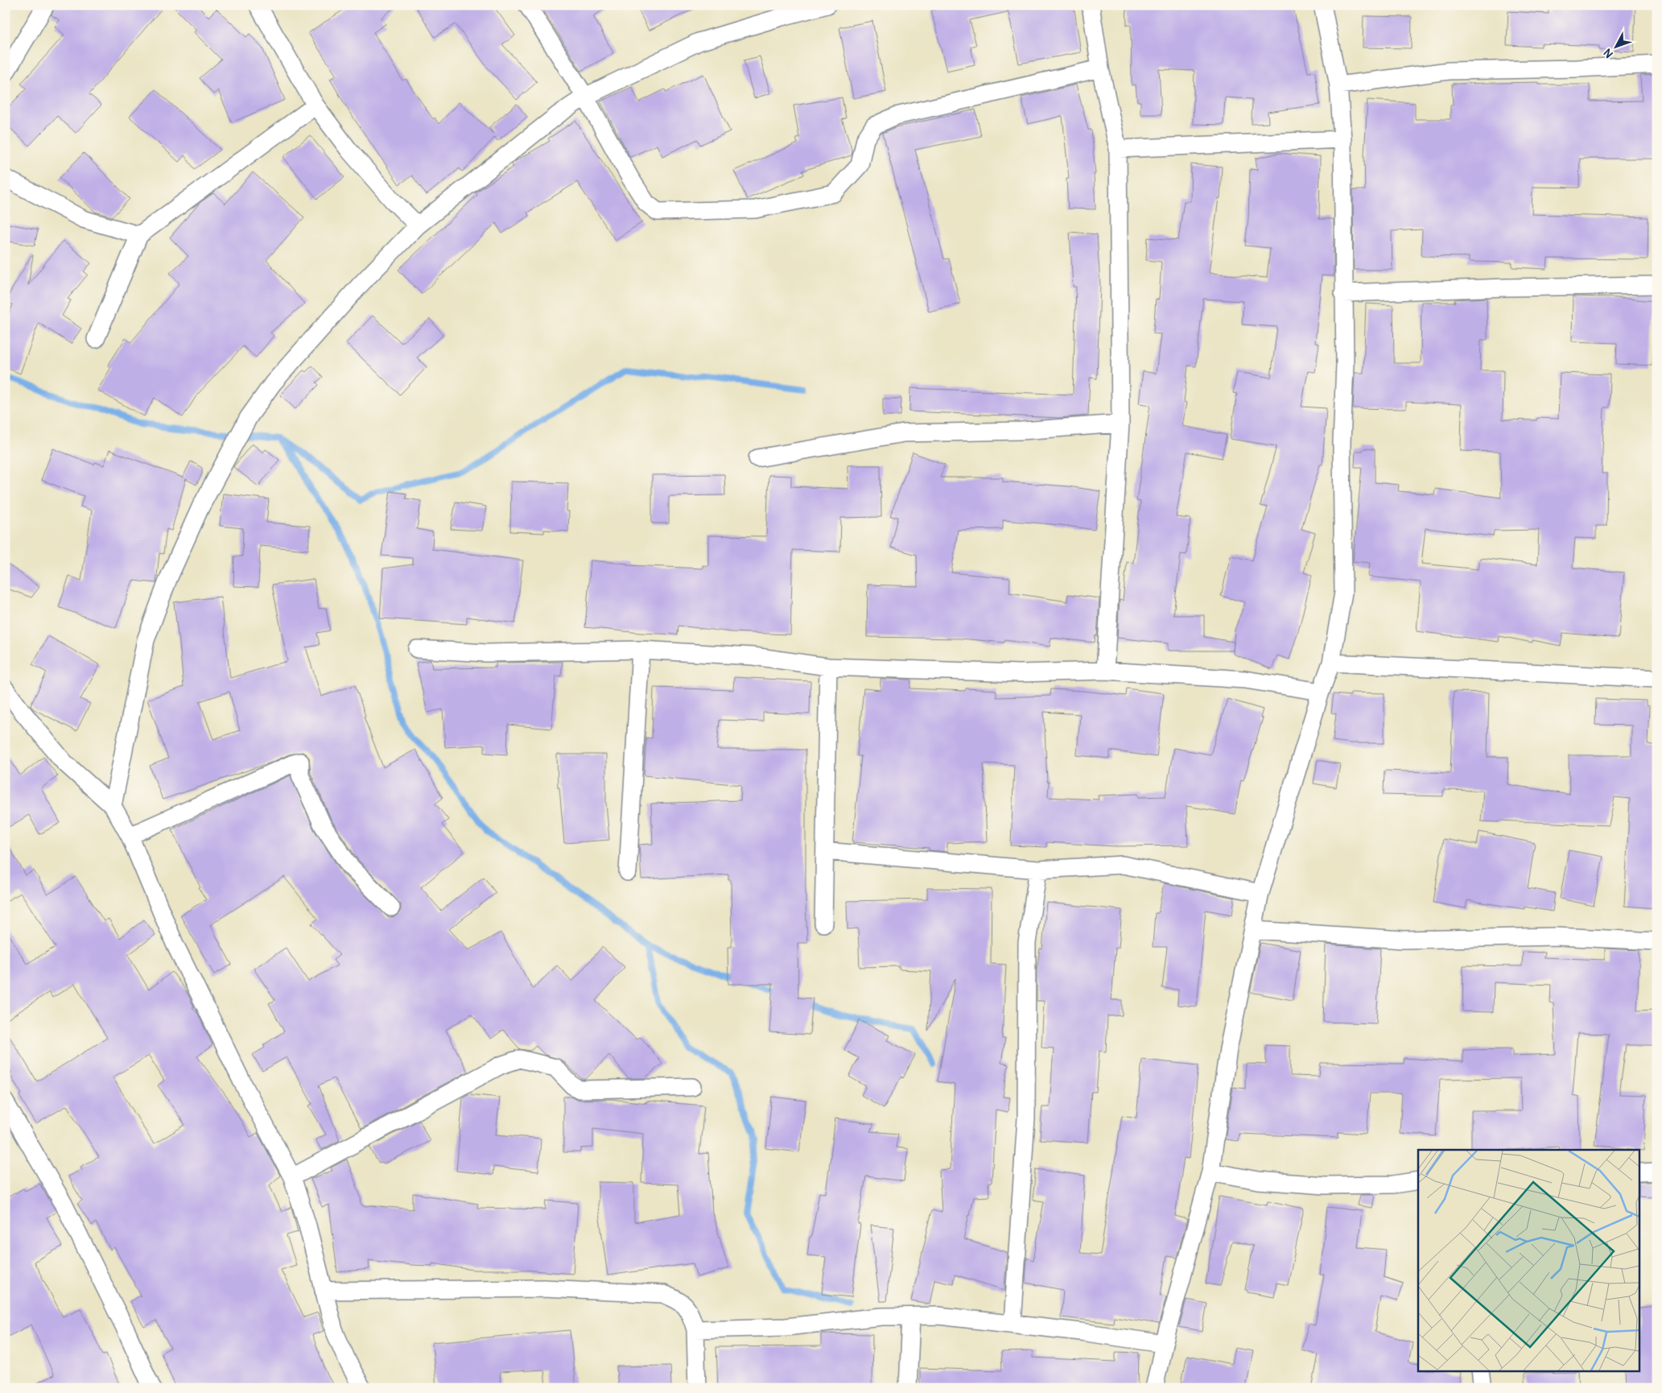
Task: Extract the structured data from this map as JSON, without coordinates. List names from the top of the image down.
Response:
{
  "north": "bottom left"
}
